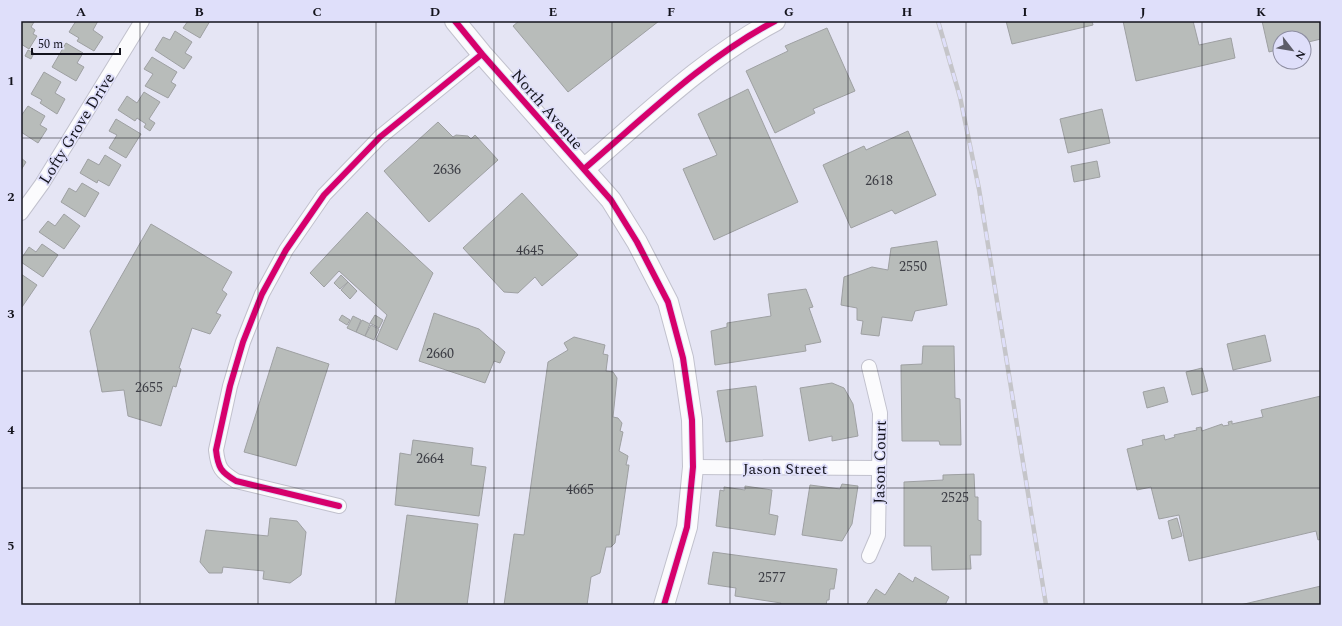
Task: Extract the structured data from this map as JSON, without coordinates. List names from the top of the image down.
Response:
{
  "streets": {
    "main road": ["North Avenue"],
    "street": ["Lofty Grove Drive", "Jason Court", "Jason Street"]
  },
  "crossings": [
    ["North Avenue", "Jason Street"],
    ["Jason Court", "Jason Street"]
  ],
  "house_numbers": [
    "2636",
    "2618",
    "4645",
    "2550",
    "2660",
    "2655",
    "2664",
    "4665",
    "2525",
    "2577"
  ],
  "scale_bar": "50 m",
  "north": "bottom right",
  "grid": {
    "columns": [
      "A",
      "B",
      "C",
      "D",
      "E",
      "F",
      "G",
      "H",
      "I",
      "J",
      "K"
    ],
    "rows": [
      "1",
      "2",
      "3",
      "4",
      "5"
    ]
  }
}
